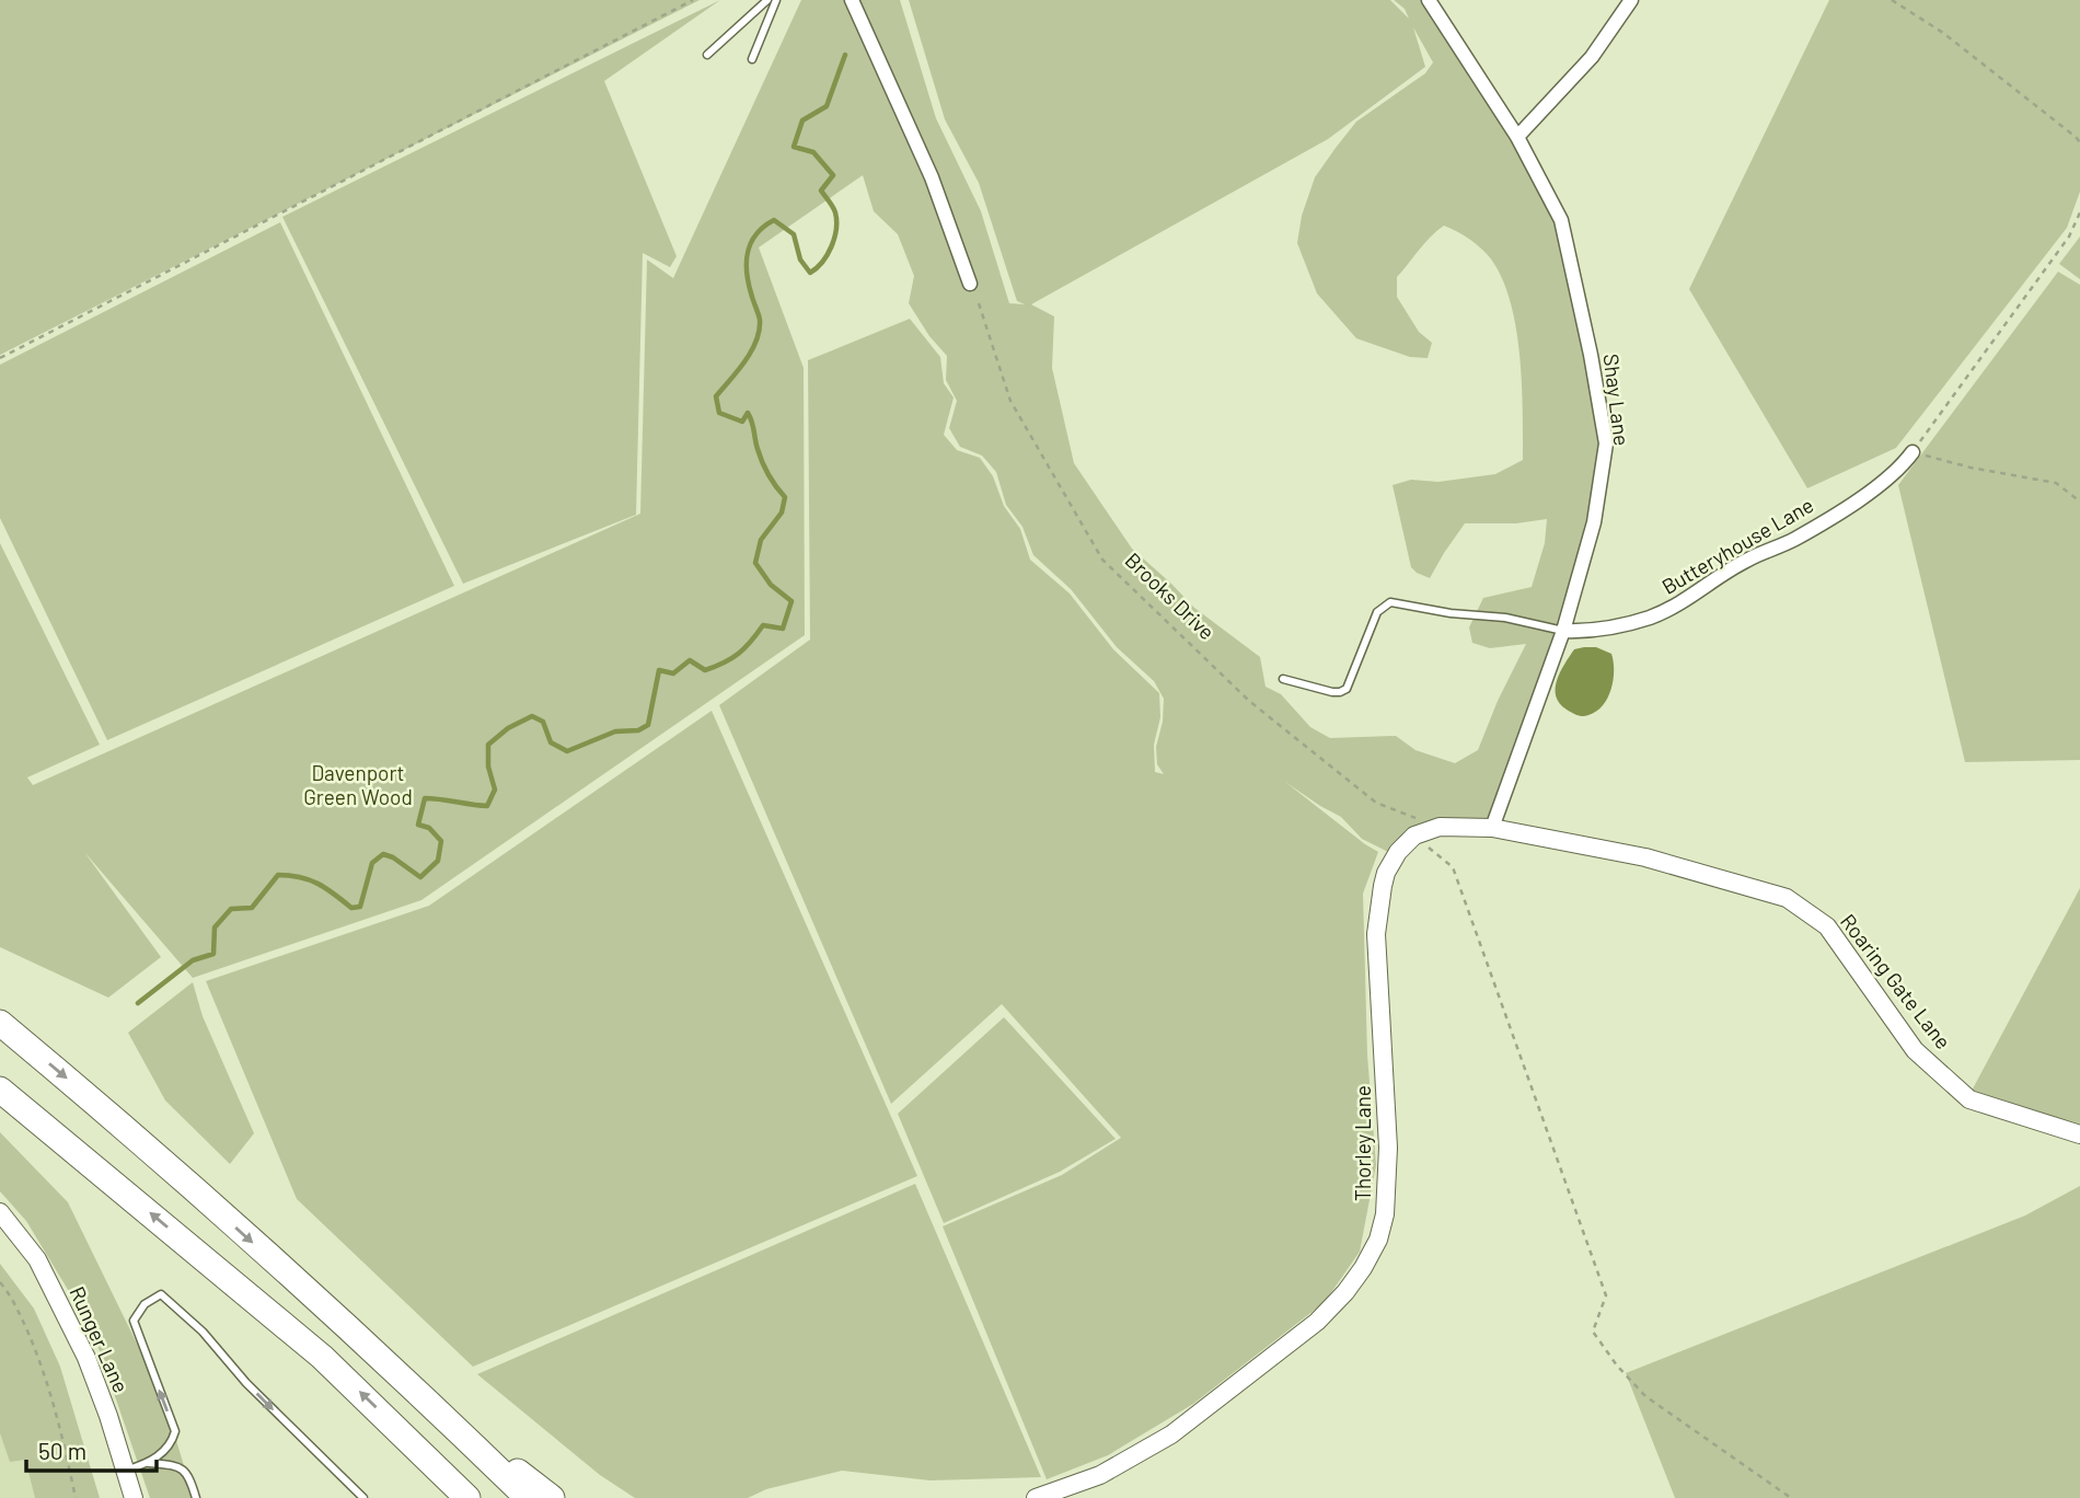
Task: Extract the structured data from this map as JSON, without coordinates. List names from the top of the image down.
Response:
{
  "streets": {
    "street": [
      "Shay Lane",
      "Butteryhouse Lane",
      "Roaring Gate Lane",
      "Thorley Lane",
      "Runger Lane"
    ],
    "path": ["Brooks Drive"]
  },
  "crossings": [
    ["Shay Lane", "Butteryhouse Lane"],
    ["Shay Lane", "Roaring Gate Lane"]
  ],
  "parks": ["Davenport Green Wood"],
  "scale_bar": "50 m"
}
